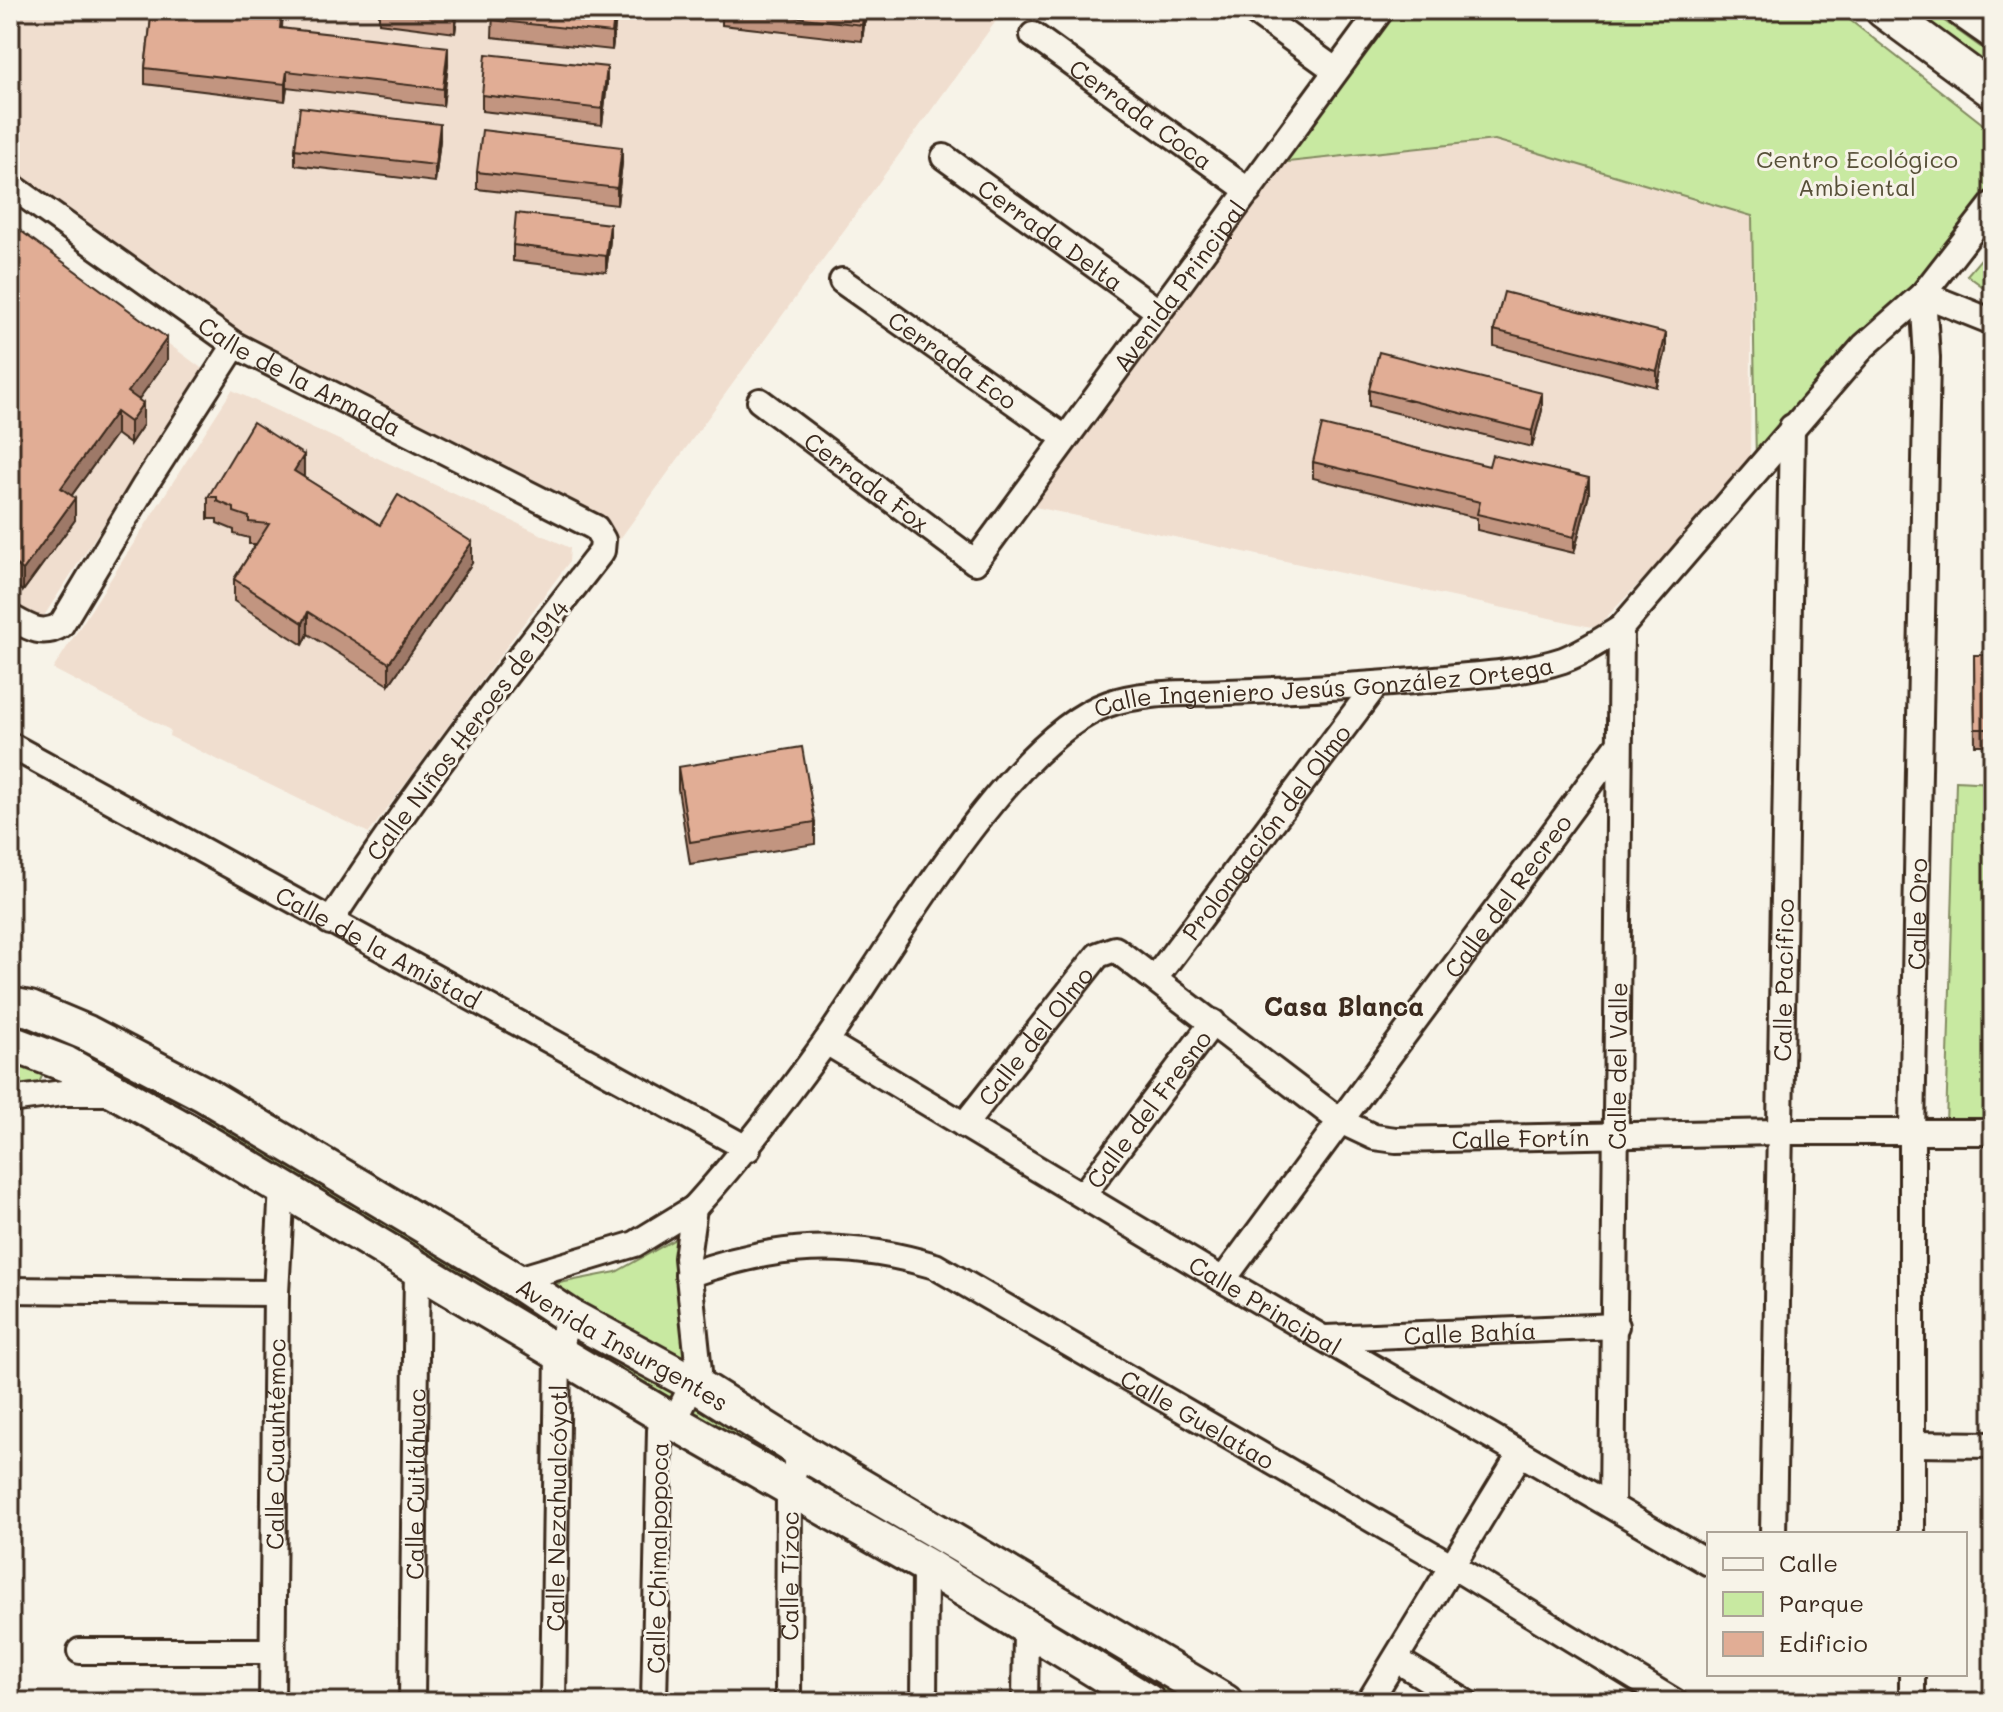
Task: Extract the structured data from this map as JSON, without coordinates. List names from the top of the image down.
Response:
{
  "streets": {
    "main road": ["Avenida Insurgentes"],
    "street": [
      "Cerrada Coca",
      "Cerrada Delta",
      "Avenida Principal",
      "Cerrada Eco",
      "Calle de la Armada",
      "Cerrada Fox",
      "Calle Ingeniero Jesús González Ortega",
      "Calle Niños Heroes de 1914",
      "Prolongación del Olmo",
      "Calle del Recreo",
      "Calle Oro",
      "Calle de la Amistad",
      "Calle Pacífico",
      "Calle del Olmo",
      "Calle del Valle",
      "Calle del Fresno",
      "Calle Fortín",
      "Calle Principal",
      "Calle Bahía",
      "Calle Guelatao",
      "Calle Cuauhtémoc",
      "Calle Cuitláhuac",
      "Calle Nezahualcóyotl",
      "Calle Chimalpopoca",
      "Calle Tízoc"
    ]
  },
  "crossings": [
    ["Cerrada Coca", "Avenida Principal"],
    ["Cerrada Delta", "Avenida Principal"],
    ["Avenida Principal", "Cerrada Eco"],
    ["Avenida Principal", "Cerrada Fox"],
    ["Calle de la Armada", "Calle Niños Heroes de 1914"],
    ["Calle Ingeniero Jesús González Ortega", "Prolongación del Olmo"],
    ["Calle Ingeniero Jesús González Ortega", "Calle Oro"],
    ["Calle Ingeniero Jesús González Ortega", "Calle de la Amistad"],
    ["Calle Ingeniero Jesús González Ortega", "Calle Pacífico"],
    ["Calle Ingeniero Jesús González Ortega", "Calle del Valle"],
    ["Calle Ingeniero Jesús González Ortega", "Calle Principal"],
    ["Calle Ingeniero Jesús González Ortega", "Avenida Insurgentes"],
    ["Calle Niños Heroes de 1914", "Calle de la Amistad"],
    ["Prolongación del Olmo", "Calle Fortín"],
    ["Calle del Recreo", "Calle del Valle"],
    ["Calle del Recreo", "Calle Fortín"],
    ["Calle del Recreo", "Calle Principal"],
    ["Calle Oro", "Calle Fortín"],
    ["Calle Pacífico", "Calle Fortín"],
    ["Calle del Olmo", "Calle Fortín"],
    ["Calle del Olmo", "Calle Principal"],
    ["Calle del Valle", "Calle Fortín"],
    ["Calle del Valle", "Calle Principal"],
    ["Calle del Valle", "Calle Bahía"],
    ["Calle del Fresno", "Calle Fortín"],
    ["Calle del Fresno", "Calle Principal"],
    ["Calle Principal", "Calle Bahía"],
    ["Avenida Insurgentes", "Calle Cuauhtémoc"],
    ["Avenida Insurgentes", "Calle Cuitláhuac"],
    ["Avenida Insurgentes", "Calle Nezahualcóyotl"],
    ["Avenida Insurgentes", "Calle Chimalpopoca"],
    ["Avenida Insurgentes", "Calle Tízoc"]
  ],
  "districts": ["Casa Blanca"],
  "parks": ["Centro Ecológico Ambiental"],
  "legend": ["Calle", "Parque", "Edificio"]
}
